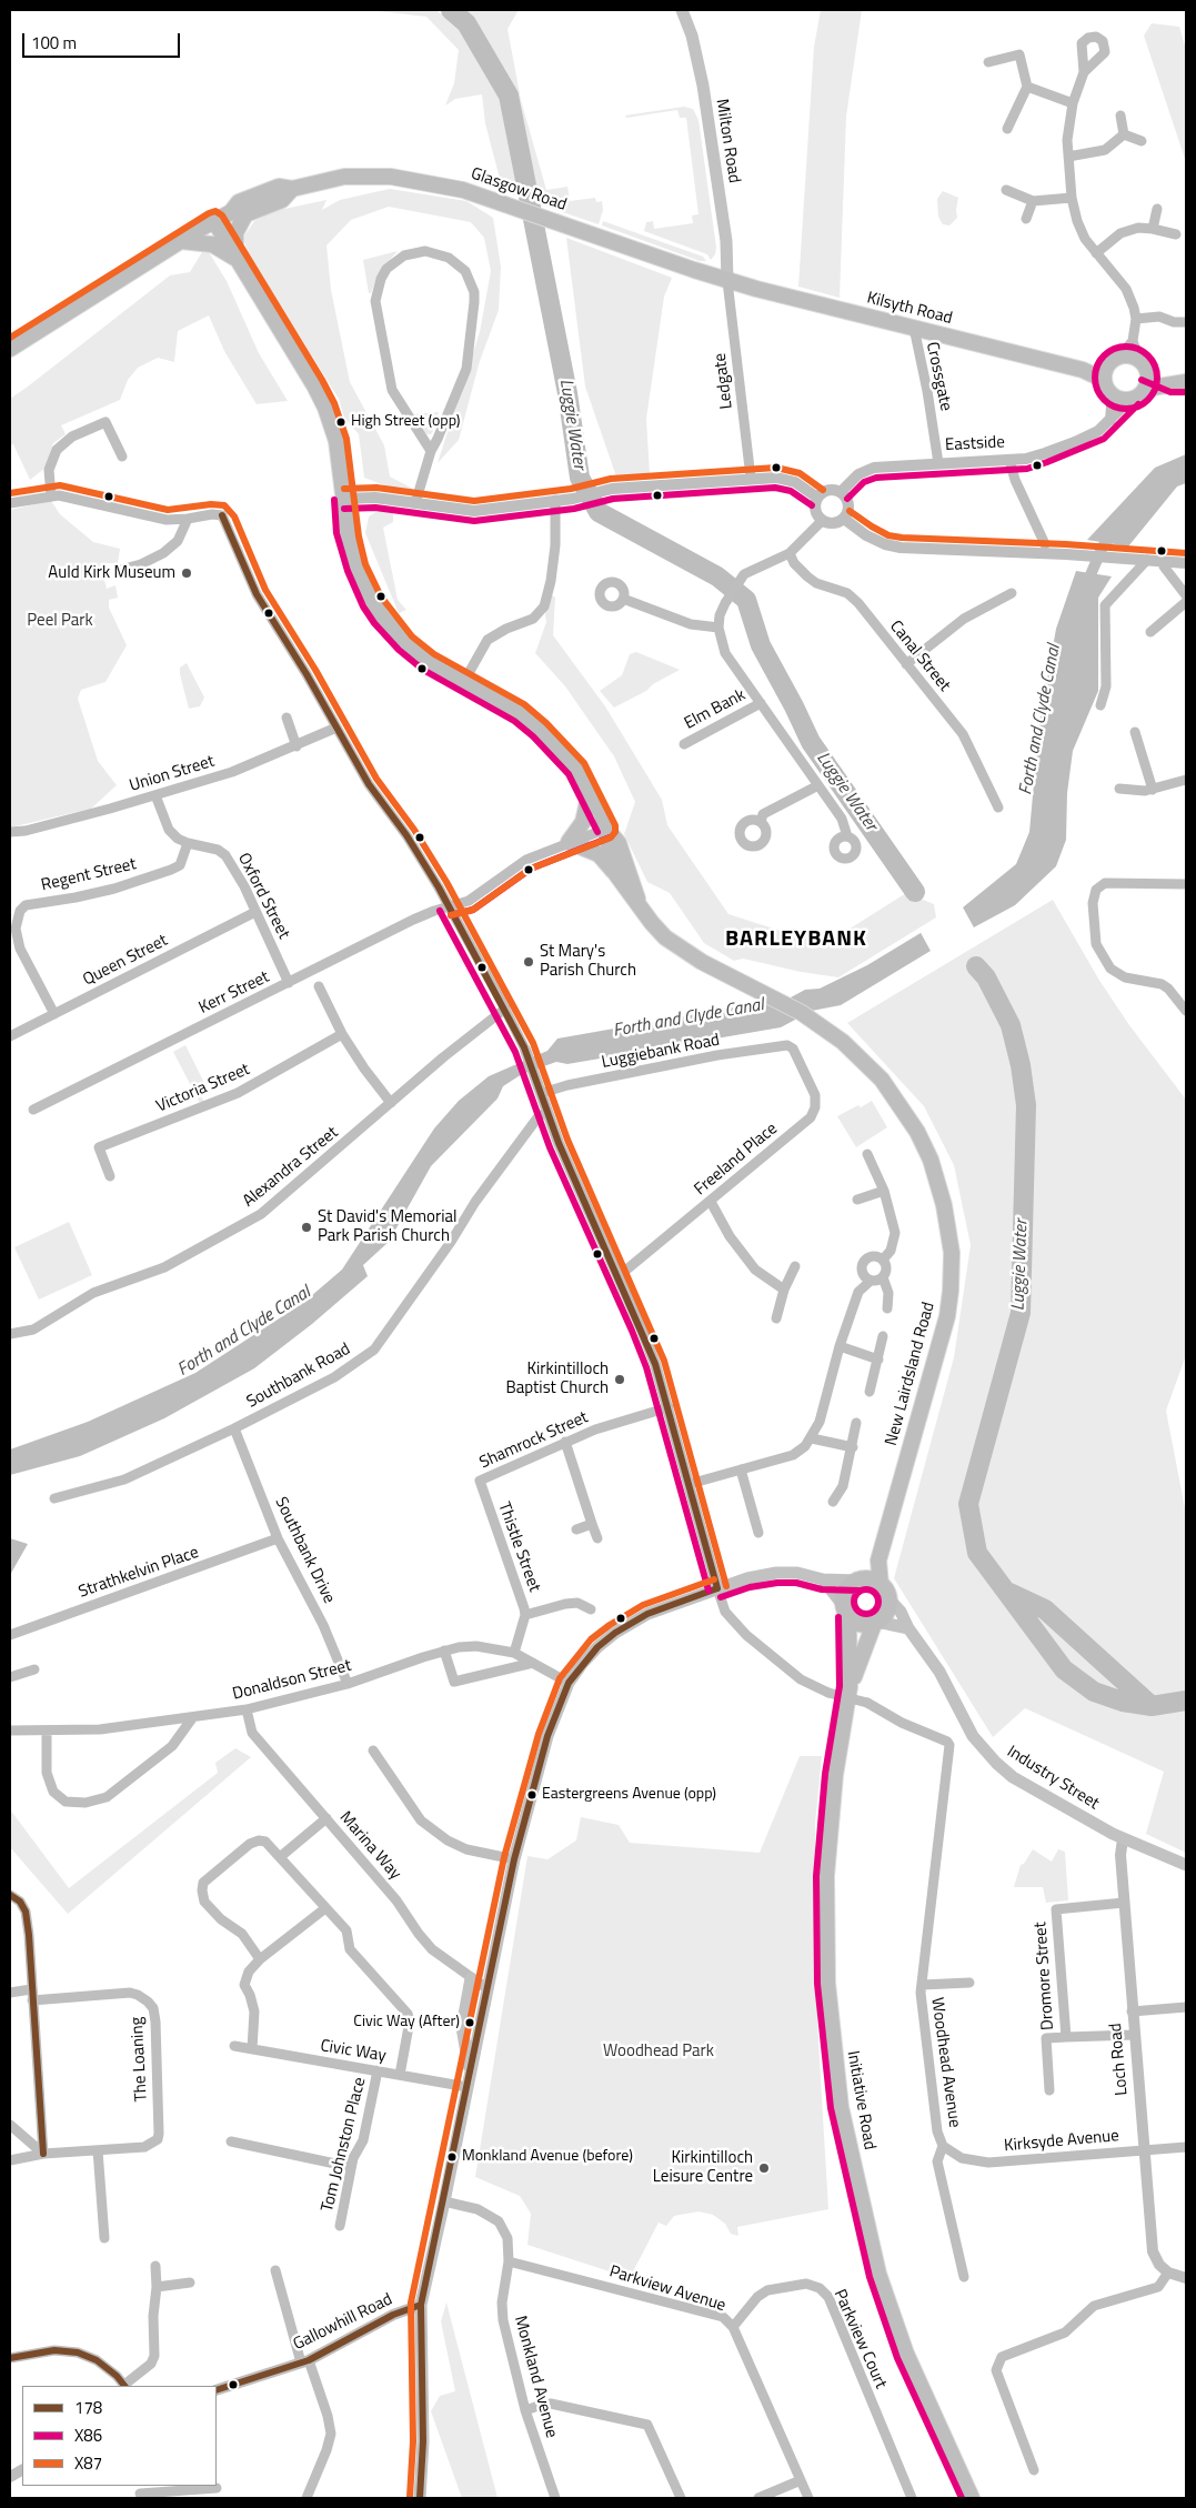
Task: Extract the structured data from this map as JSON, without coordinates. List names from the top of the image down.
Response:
{
  "streets": {
    "main road": [
      "Milton Road",
      "Glasgow Road",
      "Kilsyth Road",
      "New Lairdsland Road",
      "Industry Street",
      "Initiative Road"
    ],
    "street": [
      "Crossgate",
      "Ledgate",
      "Eastside",
      "Canal Street",
      "Elm Bank",
      "Union Street",
      "Regent Street",
      "Oxford Street",
      "Queen Street",
      "Kerr Street",
      "Luggiebank Road",
      "Victoria Street",
      "Freeland Place",
      "Alexandra Street",
      "Southbank Road",
      "Shamrock Street",
      "Thistle Street",
      "Southbank Drive",
      "Strathkelvin Place",
      "Donaldson Street",
      "Marina Way",
      "Dromore Street",
      "Civic Way",
      "The Loaning",
      "Loch Road",
      "Woodhead Avenue",
      "Kirksyde Avenue",
      "Tom Johnston Place",
      "Parkview Avenue",
      "Gallowhill Road",
      "Parkview Court",
      "Monkland Avenue"
    ]
  },
  "crossings": [
    ["Milton Road", "Glasgow Road"],
    ["Milton Road", "Kilsyth Road"],
    ["Milton Road", "Ledgate"],
    ["Glasgow Road", "Kilsyth Road"],
    ["Glasgow Road", "Ledgate"],
    ["Kilsyth Road", "Crossgate"],
    ["Kilsyth Road", "Ledgate"],
    ["Kilsyth Road", "Eastside"],
    ["Crossgate", "Eastside"],
    ["Regent Street", "Oxford Street"],
    ["Regent Street", "Queen Street"],
    ["Oxford Street", "Queen Street"],
    ["Oxford Street", "Kerr Street"],
    ["Kerr Street", "New Lairdsland Road"],
    ["Luggiebank Road", "Freeland Place"],
    ["New Lairdsland Road", "Industry Street"],
    ["Southbank Road", "Southbank Drive"],
    ["Shamrock Street", "Thistle Street"],
    ["Thistle Street", "Donaldson Street"],
    ["Southbank Drive", "Strathkelvin Place"],
    ["Southbank Drive", "Donaldson Street"],
    ["Donaldson Street", "Marina Way"],
    ["Industry Street", "Loch Road"],
    ["Dromore Street", "Loch Road"],
    ["Civic Way", "Tom Johnston Place"],
    ["Loch Road", "Kirksyde Avenue"],
    ["Woodhead Avenue", "Kirksyde Avenue"],
    ["Parkview Avenue", "Parkview Court"],
    ["Parkview Avenue", "Monkland Avenue"]
  ],
  "districts": ["BARLEYBANK"],
  "water": ["Luggie Water", "Forth and Clyde Canal"],
  "parks": ["Peel Park", "Woodhead Park"],
  "places": [
    "High Street (opp)",
    "Auld Kirk Museum",
    "St Mary's Parish Church",
    "St David's Memorial Park Parish Church",
    "Kirkintilloch Baptist Church",
    "Eastergreens Avenue (opp)",
    "Civic Way (After)",
    "Monkland Avenue (before)",
    "Kirkintilloch Leisure Centre"
  ],
  "lines": ["transit line X87", "transit line X86", "transit line 178"],
  "legend": ["178", "X86", "X87"],
  "scale_bar": "100 m"
}
